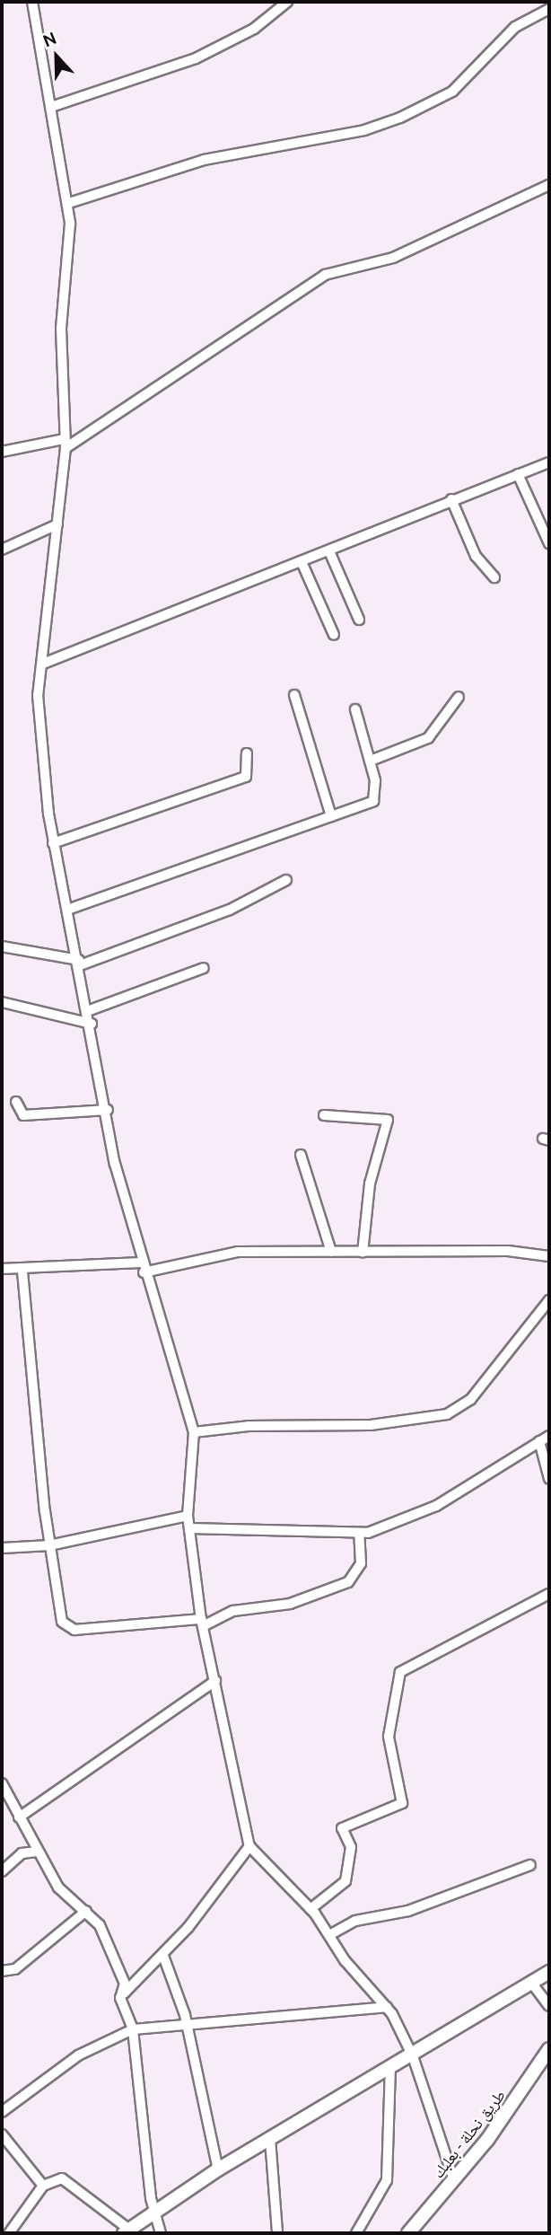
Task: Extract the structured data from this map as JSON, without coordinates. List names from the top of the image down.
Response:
{
  "streets": {
    "street": ["طريق نحلة - بعلبك"]
  },
  "north": "top"
}
